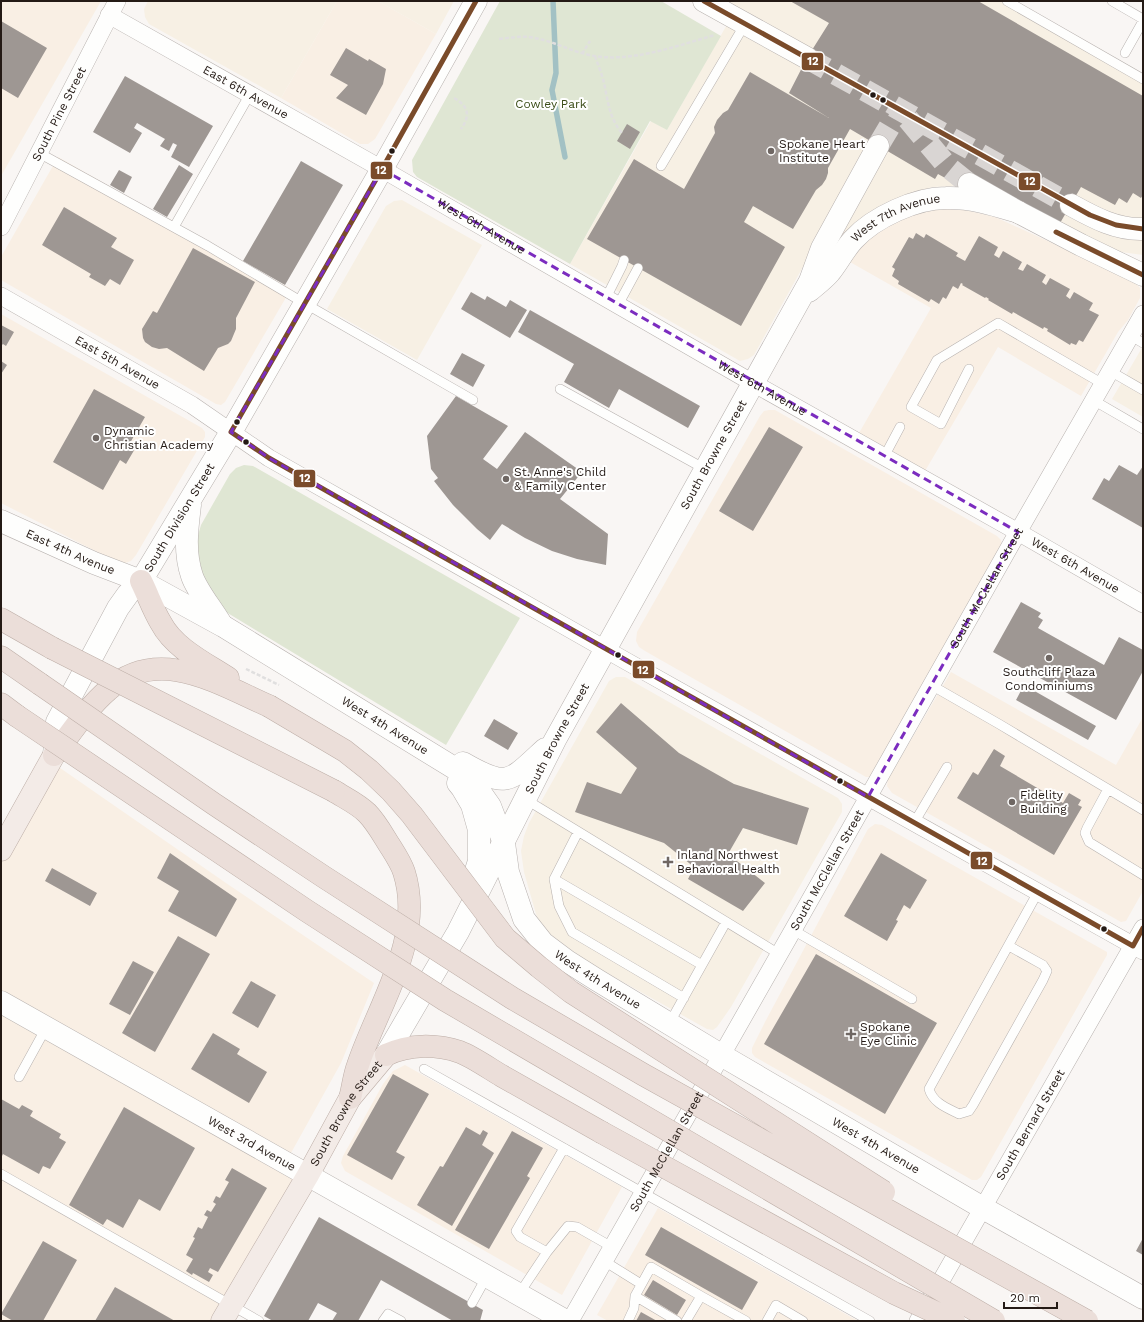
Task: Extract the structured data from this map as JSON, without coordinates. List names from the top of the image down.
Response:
{
  "streets": {
    "main road": ["South Browne Street", "South Division Street"],
    "street": [
      "East 6th Avenue",
      "South Pine Street",
      "West 7th Avenue",
      "West 6th Avenue",
      "East 5th Avenue",
      "East 4th Avenue",
      "South McClellan Street",
      "West 4th Avenue",
      "South Bernard Street",
      "West 3rd Avenue"
    ]
  },
  "crossings": [
    ["East 6th Avenue", "South Pine Street"],
    ["East 6th Avenue", "West 6th Avenue"],
    ["East 6th Avenue", "South Division Street"],
    ["West 7th Avenue", "South Browne Street"],
    ["West 6th Avenue", "South Browne Street"],
    ["West 6th Avenue", "South Division Street"],
    ["West 6th Avenue", "South McClellan Street"],
    ["East 5th Avenue", "South Browne Street"],
    ["East 5th Avenue", "South Division Street"],
    ["East 5th Avenue", "South McClellan Street"],
    ["East 5th Avenue", "South Bernard Street"],
    ["South Browne Street", "West 4th Avenue"],
    ["South Browne Street", "West 3rd Avenue"],
    ["South Division Street", "East 4th Avenue"],
    ["South Division Street", "West 4th Avenue"],
    ["East 4th Avenue", "West 4th Avenue"],
    ["South McClellan Street", "West 4th Avenue"],
    ["West 4th Avenue", "South Bernard Street"]
  ],
  "parks": ["Cowley Park"],
  "places": {
    "other": [
      "Spokane Heart Institute",
      "Dynamic Christian Academy",
      "St. Anne's Child & Family Center",
      "Southcliff Plaza Condominiums",
      "Fidelity Building"
    ],
    "health": ["Inland Northwest Behavioral Health", "Spokane Eye Clinic"]
  },
  "lines": ["transit line 12"],
  "scale_bar": "20 m"
}
